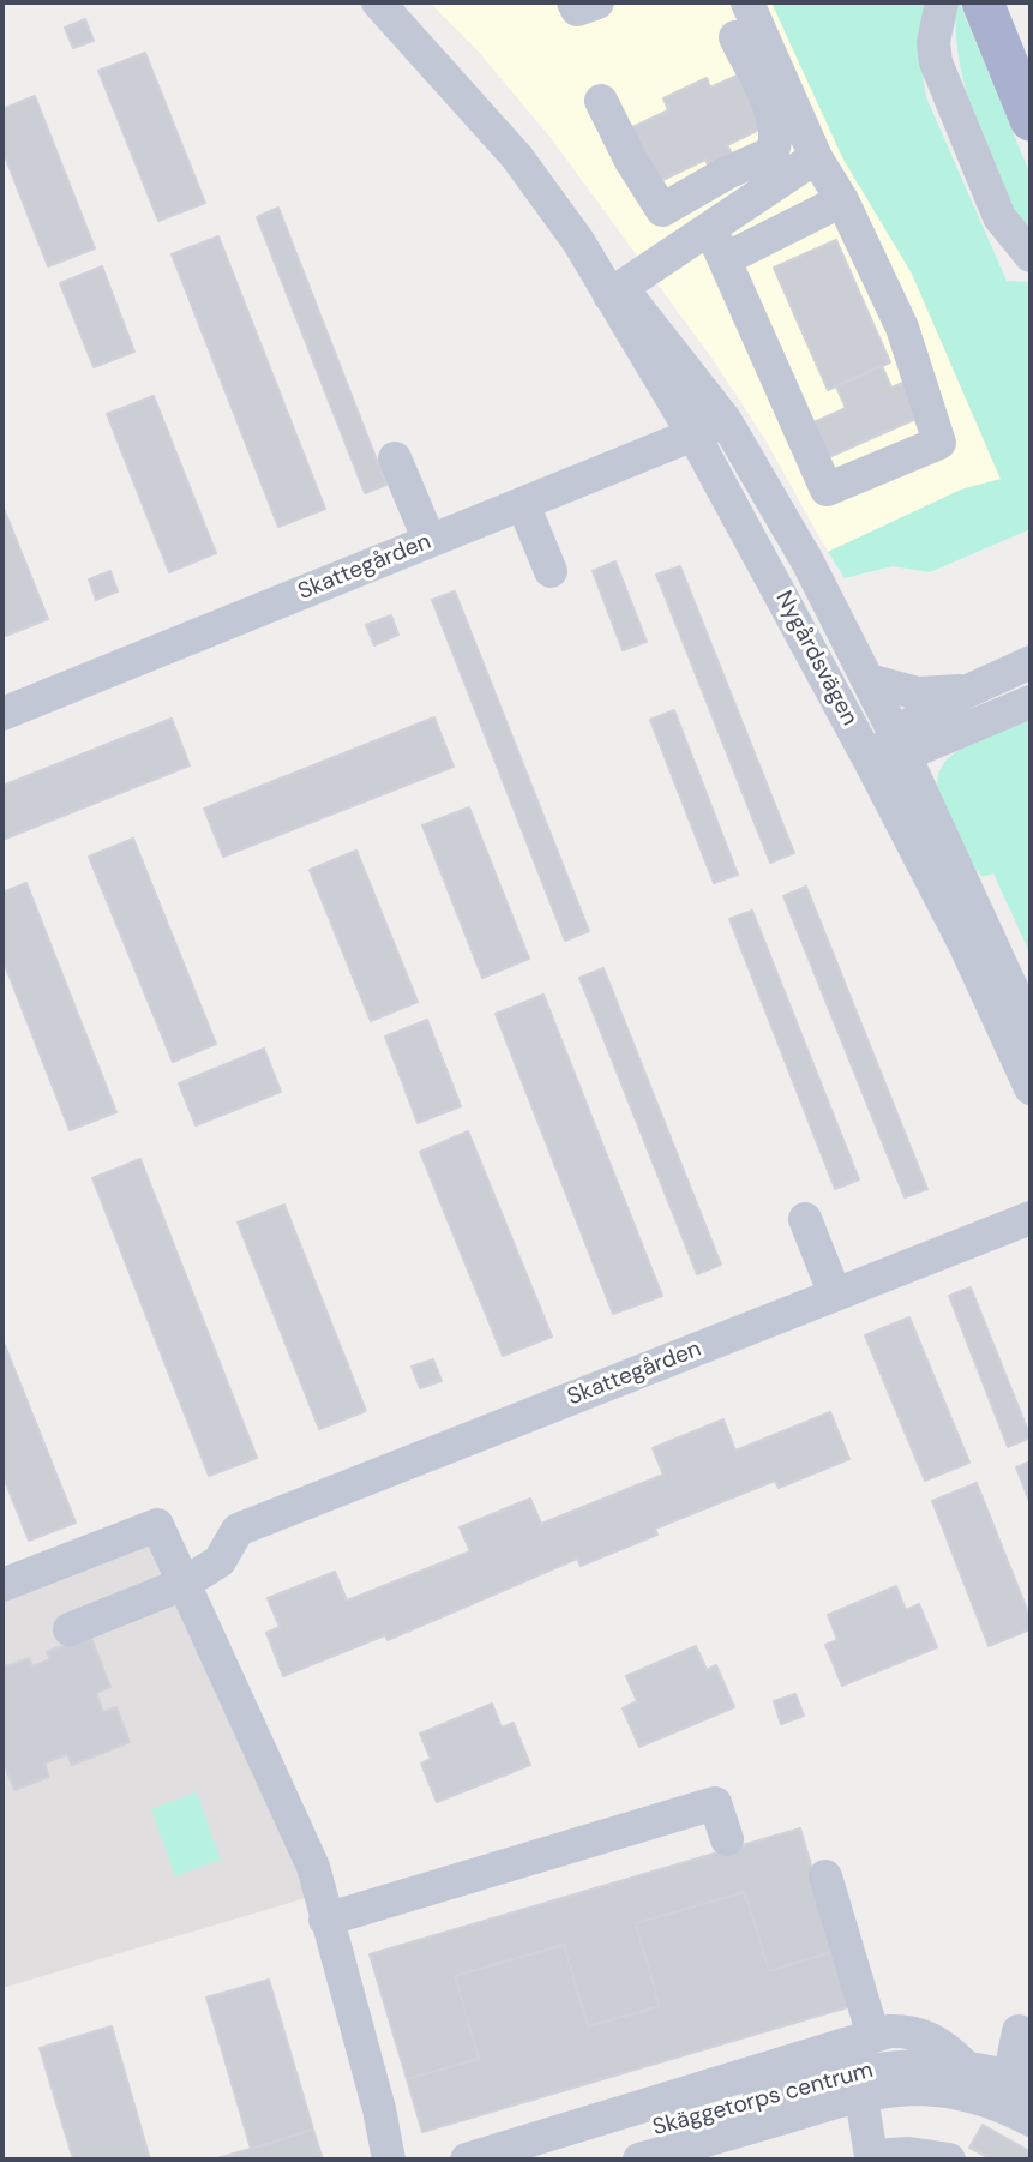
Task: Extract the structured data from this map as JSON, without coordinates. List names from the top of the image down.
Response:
{
  "streets": {
    "street": ["Skattegården", "Nygårdsvägen", "Skäggetorps centrum"]
  },
  "crossings": [
    ["Skattegården", "Nygårdsvägen"]
  ]
}
